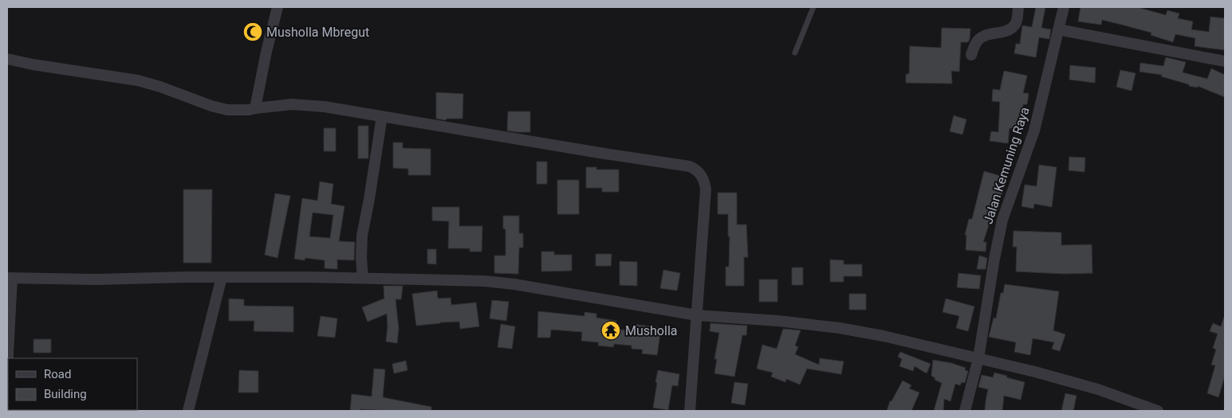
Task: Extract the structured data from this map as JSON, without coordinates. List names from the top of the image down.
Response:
{
  "streets": {
    "street": ["Jalan Kemuning Raya"]
  },
  "places": {
    "mosque": ["Musholla Mbregut"],
    "temple": ["Musholla"]
  },
  "legend": ["Road", "Building"]
}
